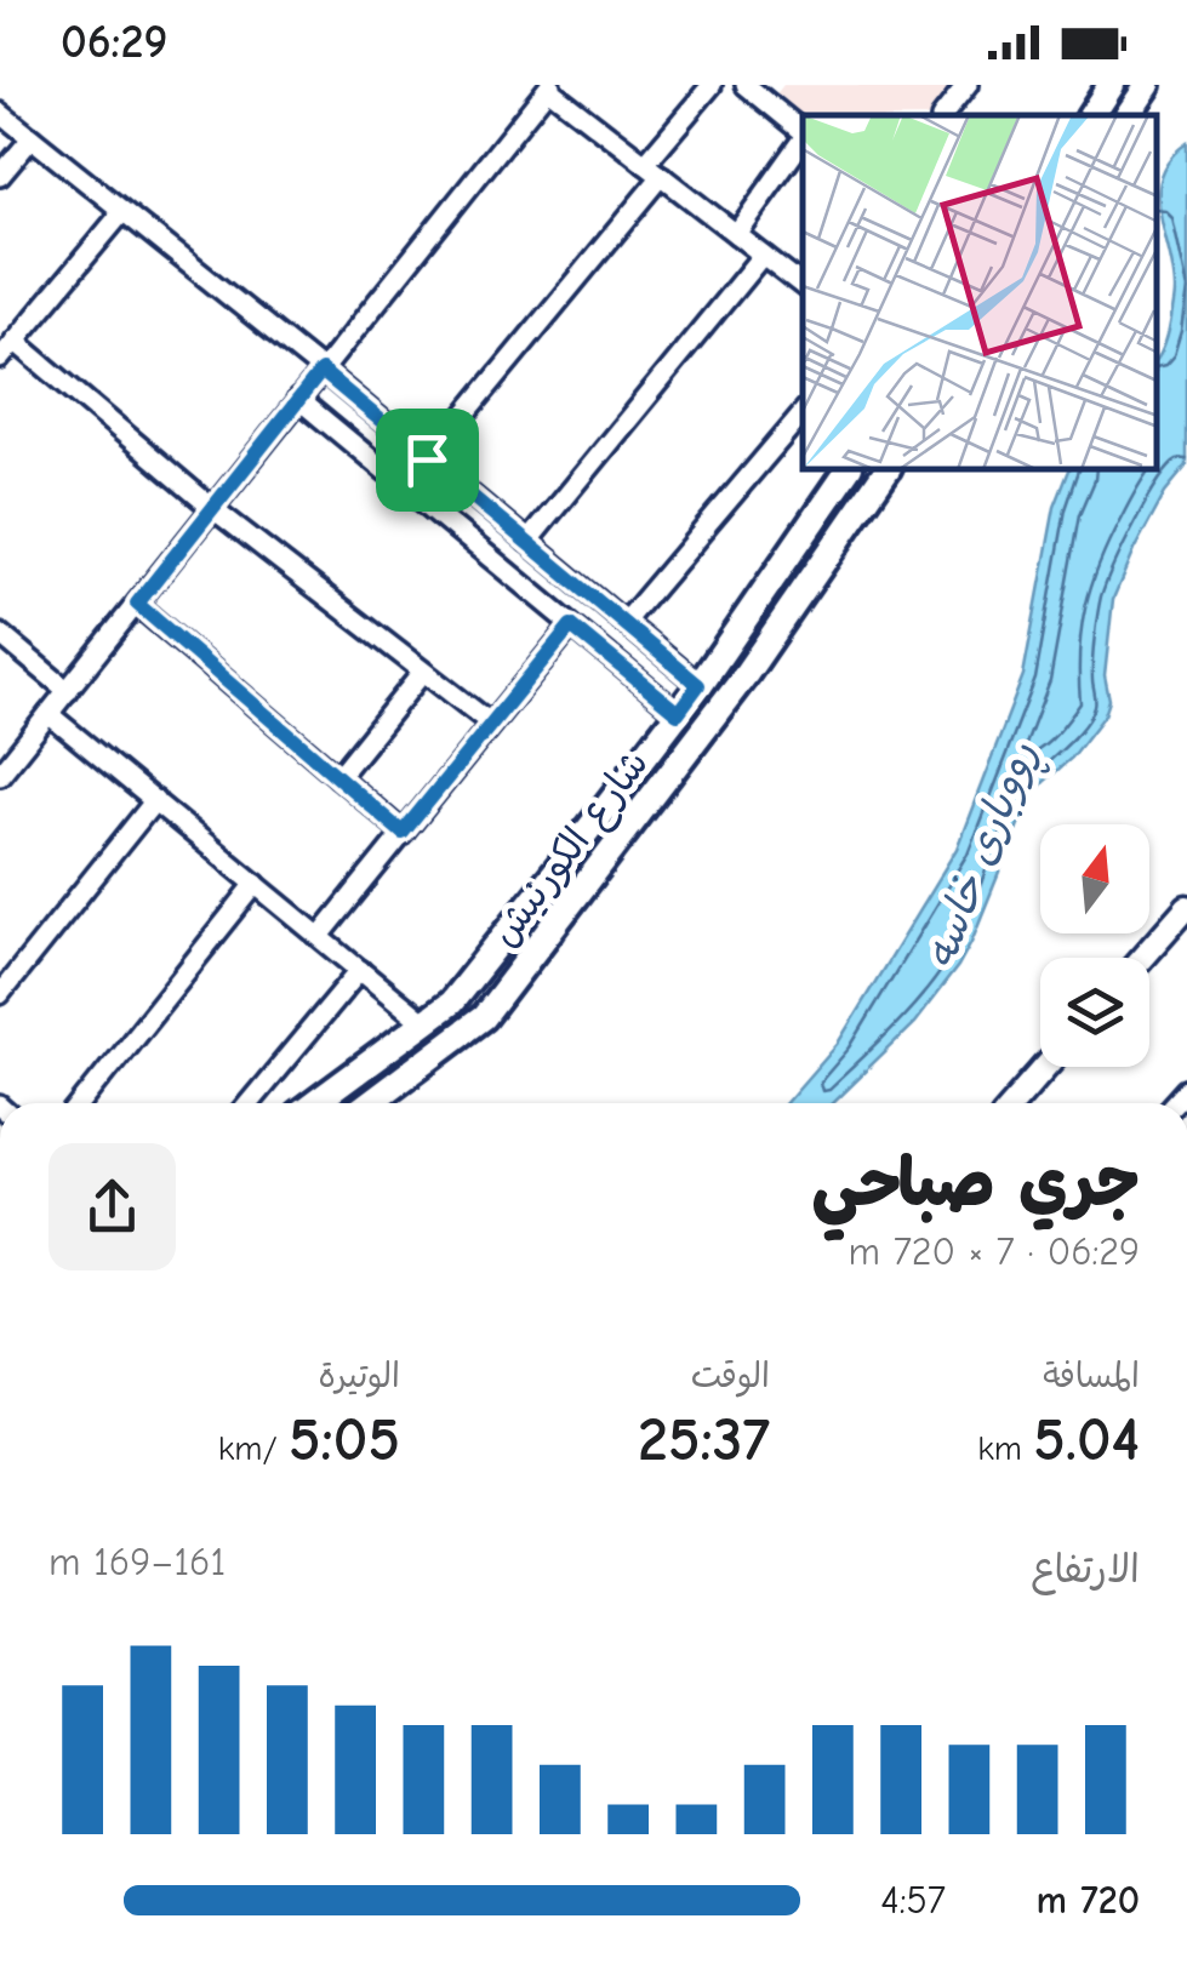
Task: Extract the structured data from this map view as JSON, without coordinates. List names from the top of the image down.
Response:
{
  "streets": {
    "main road": ["شارع الكورنيش"]
  },
  "water": ["ڕووباری خاسە"],
  "north": "top",
  "page": {
    "status": "06:29",
    "heading": ["جري صباحي", "06:29 · 7 × 720 m"],
    "stats": [
      ["المسافة", "5.04 km"],
      ["الوقت", "25:37"],
      ["الوتيرة", "5:05 /km"]
    ],
    "chart": ["الارتفاع", "161–169 m"],
    "list": [
      {
        "name": "720 m",
        "note": "4:57"
      }
    ]
  }
}
